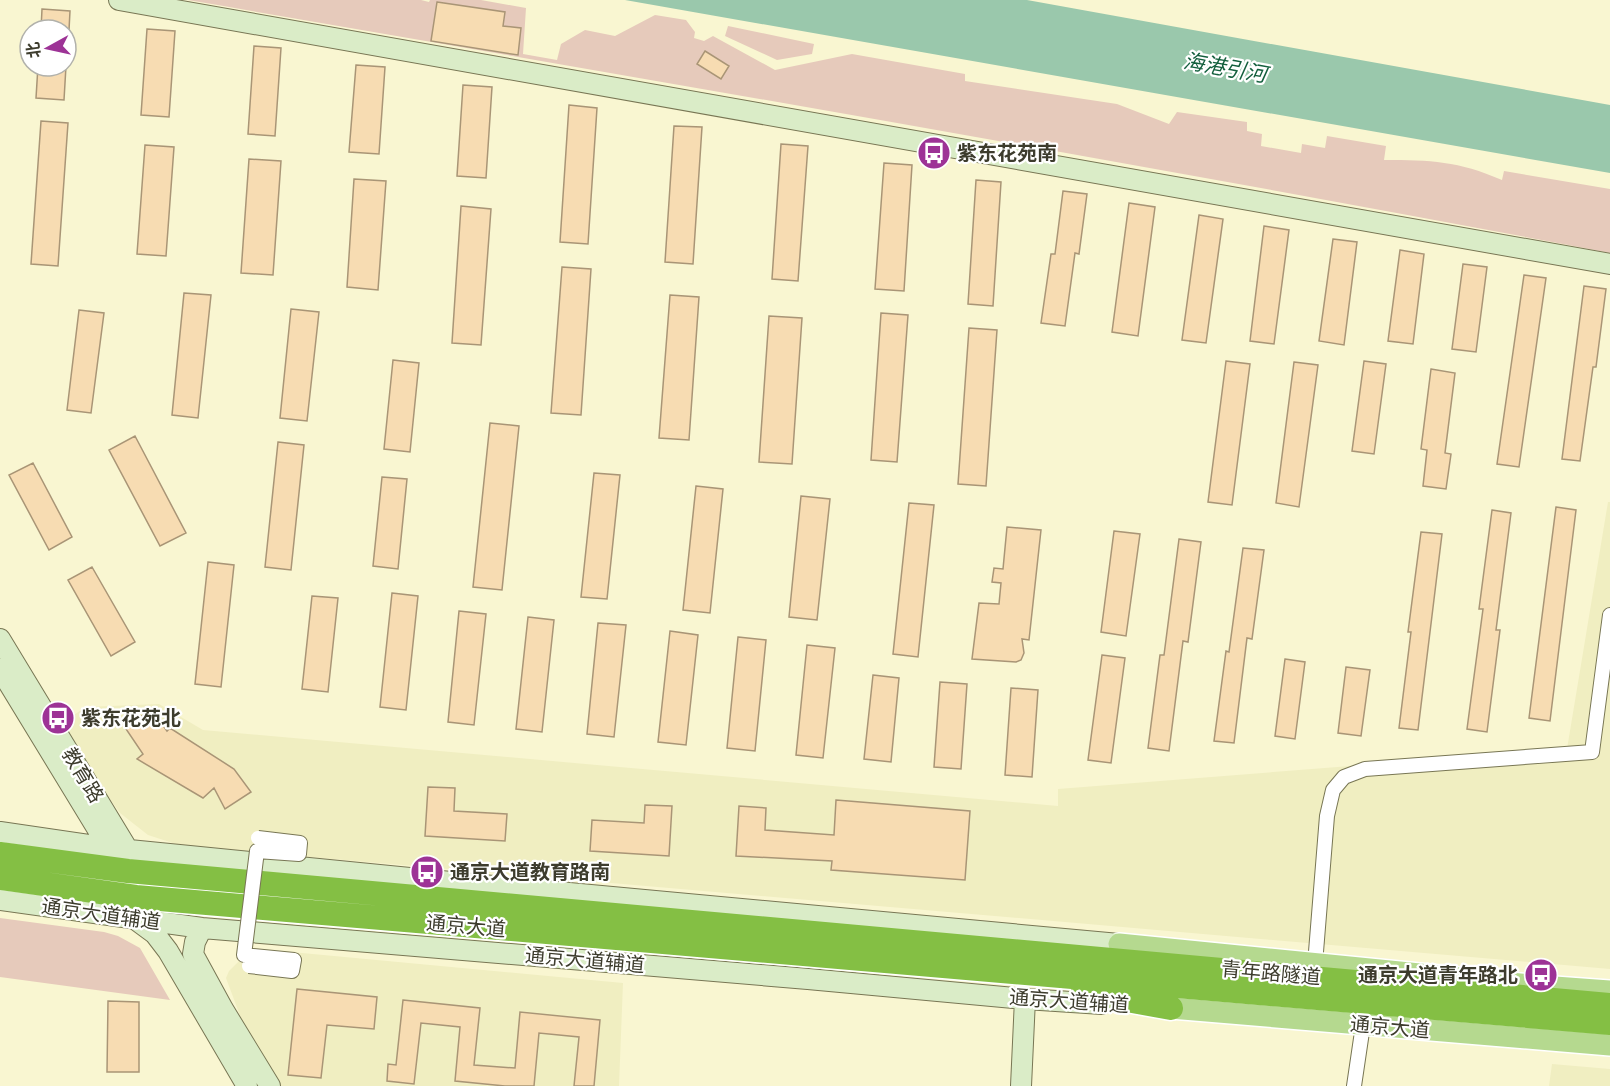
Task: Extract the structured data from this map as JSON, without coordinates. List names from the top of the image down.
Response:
{
  "streets": {
    "highway": ["通京大道", "青年路隧道"],
    "street": ["教育路", "通京大道辅道"]
  },
  "crossings": [
    ["通京大道辅道", "通京大道"],
    ["通京大道", "青年路隧道"]
  ],
  "water": ["海港引河"],
  "places": {
    "bus stop": [
      "紫东花苑南",
      "紫东花苑北",
      "通京大道教育路南",
      "通京大道青年路北"
    ]
  },
  "north": "left"
}
